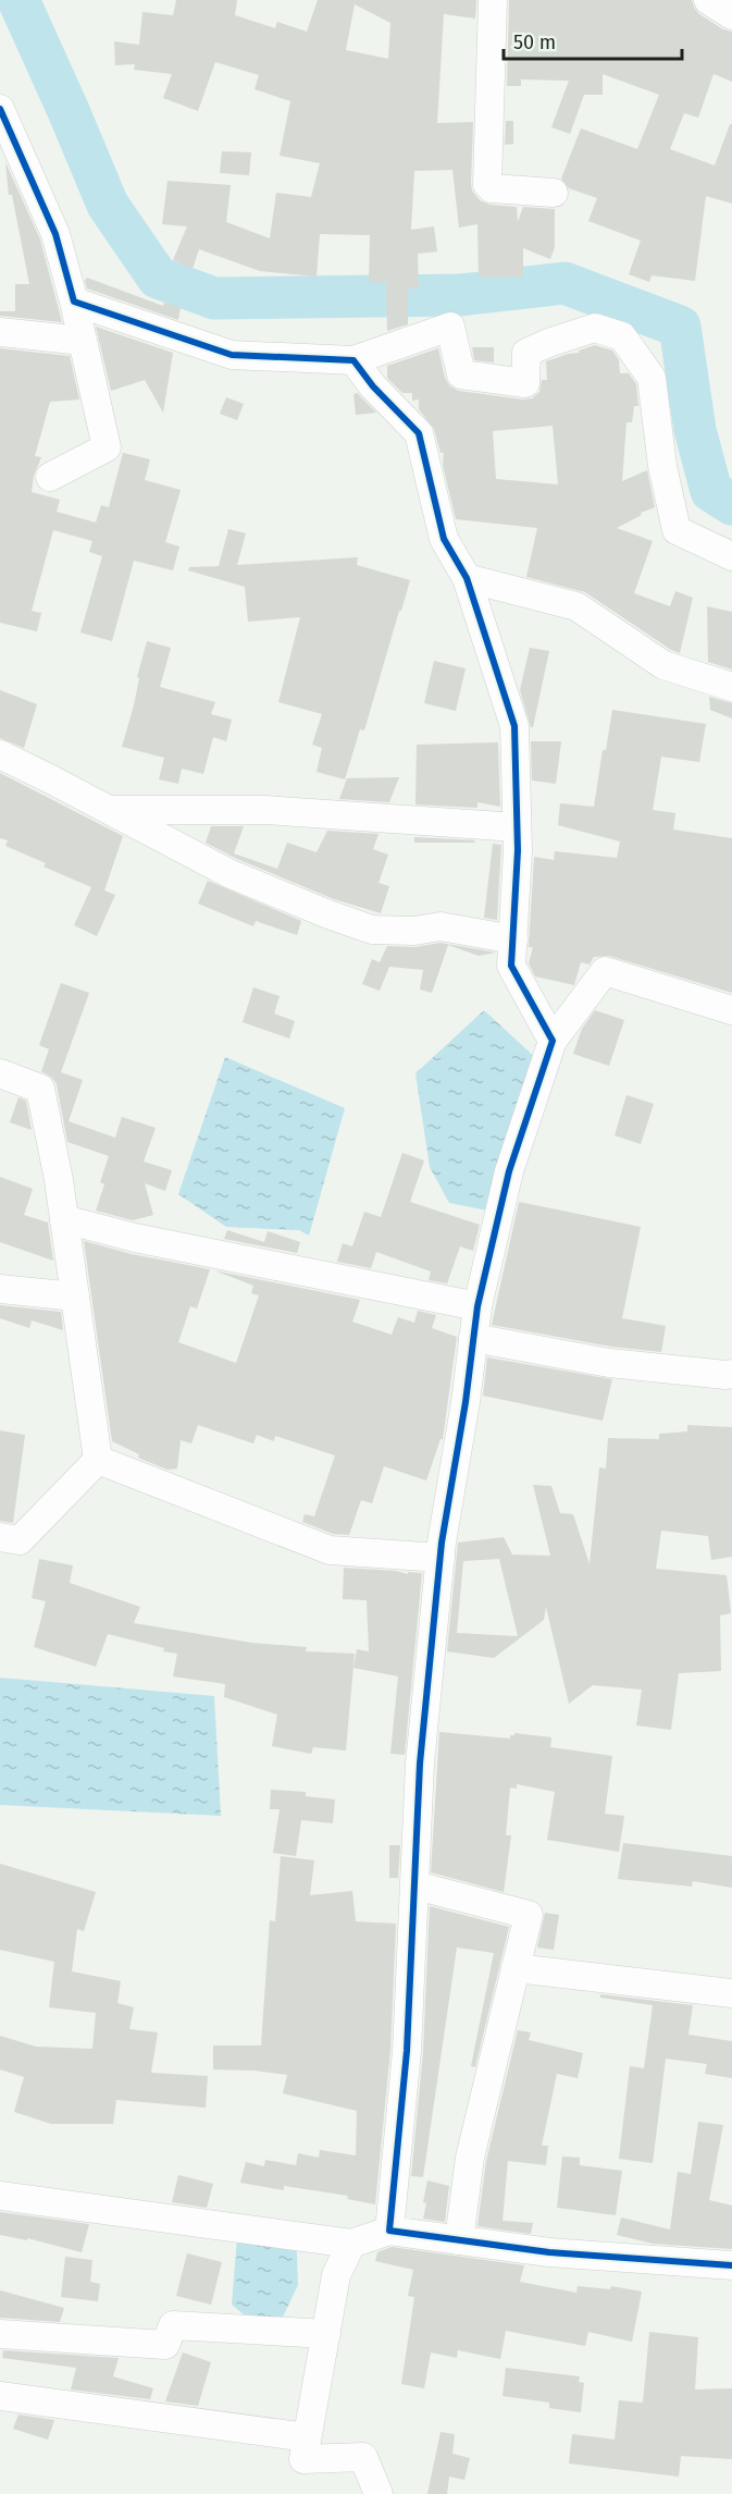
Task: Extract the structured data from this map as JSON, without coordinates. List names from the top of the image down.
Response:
{
  "scale_bar": "50 m"
}
